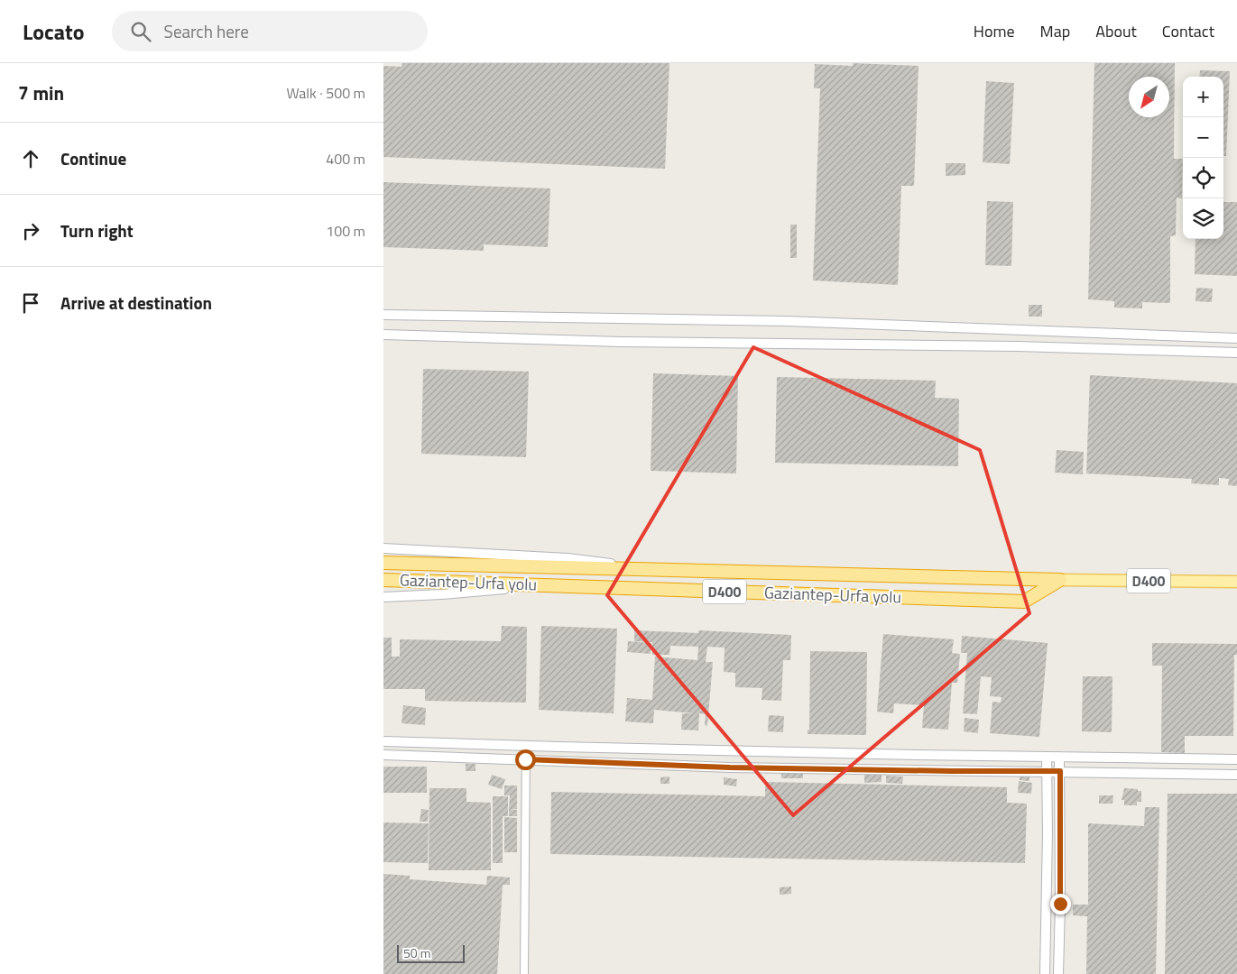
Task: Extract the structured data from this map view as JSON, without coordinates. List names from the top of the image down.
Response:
{
  "streets": {
    "highway": ["D400", "Gaziantep-Urfa yolu"]
  },
  "scale_bar": "50 m",
  "north": "bottom left",
  "page": {
    "header": "Locato",
    "search": "Search here",
    "nav": [
      "Home",
      "Map",
      "About",
      "Contact"
    ],
    "heading": ["7 min", "Walk · 500 m"],
    "map_buttons": ["+", "−"],
    "list": [
      ["Continue", "400 m"],
      ["Turn right", "100 m"],
      "Arrive at destination"
    ],
    "scale": "50 m"
  }
}
